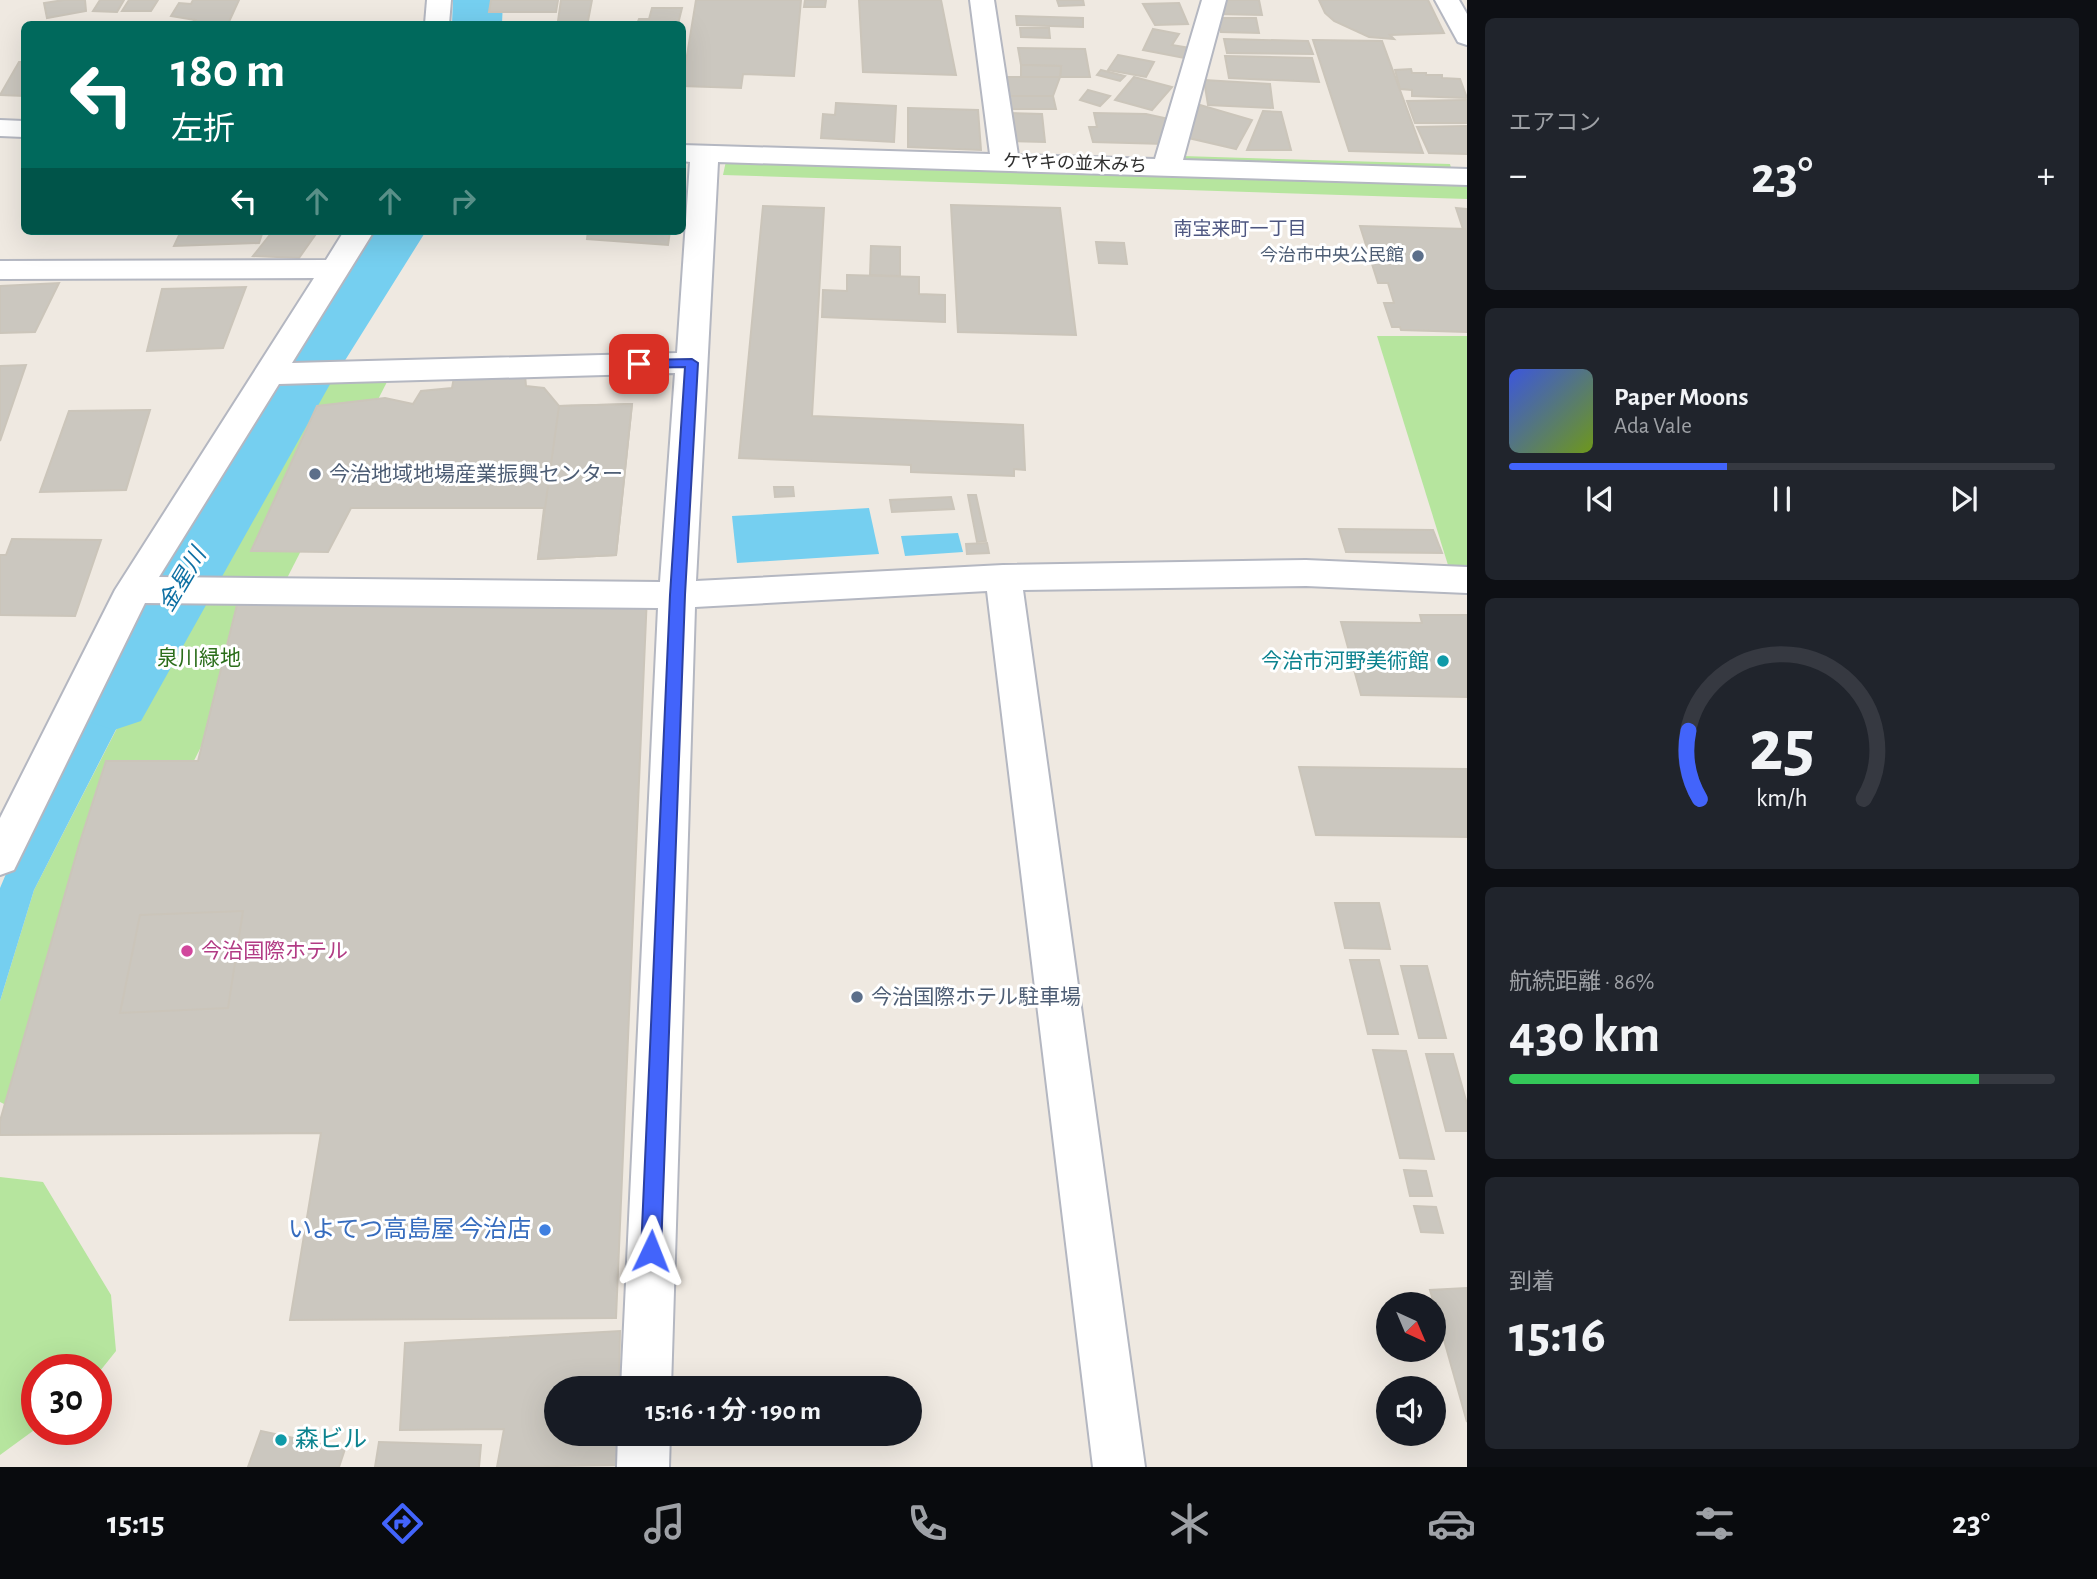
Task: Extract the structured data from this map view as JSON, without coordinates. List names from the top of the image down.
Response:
{
  "streets": {
    "street": ["ケヤキの並木みち"]
  },
  "districts": ["南宝来町一丁目"],
  "water": ["金星川"],
  "parks": ["泉川緑地"],
  "places": [
    "今治市中央公民館",
    "今治地域地場産業振興センター",
    "今治市河野美術館",
    "今治国際ホテル",
    "今治国際ホテル駐車場",
    "いよてつ高島屋 今治店",
    "森ビル"
  ],
  "north": "bottom right",
  "page": {
    "tile": [
      "エアコン",
      ["航続距離 · 86%", "430 km"],
      ["到着", "15:16"]
    ],
    "turn": ["180 m", "左折"],
    "heat": ["−", "23°", "+"],
    "song": ["Paper Moons", "Ada Vale"],
    "limit": "30",
    "trip": "15:16 · 1 分 · 190 m",
    "tabs": ["15:15", "23°"],
    "gauge": ["25", "km/h"]
  }
}
